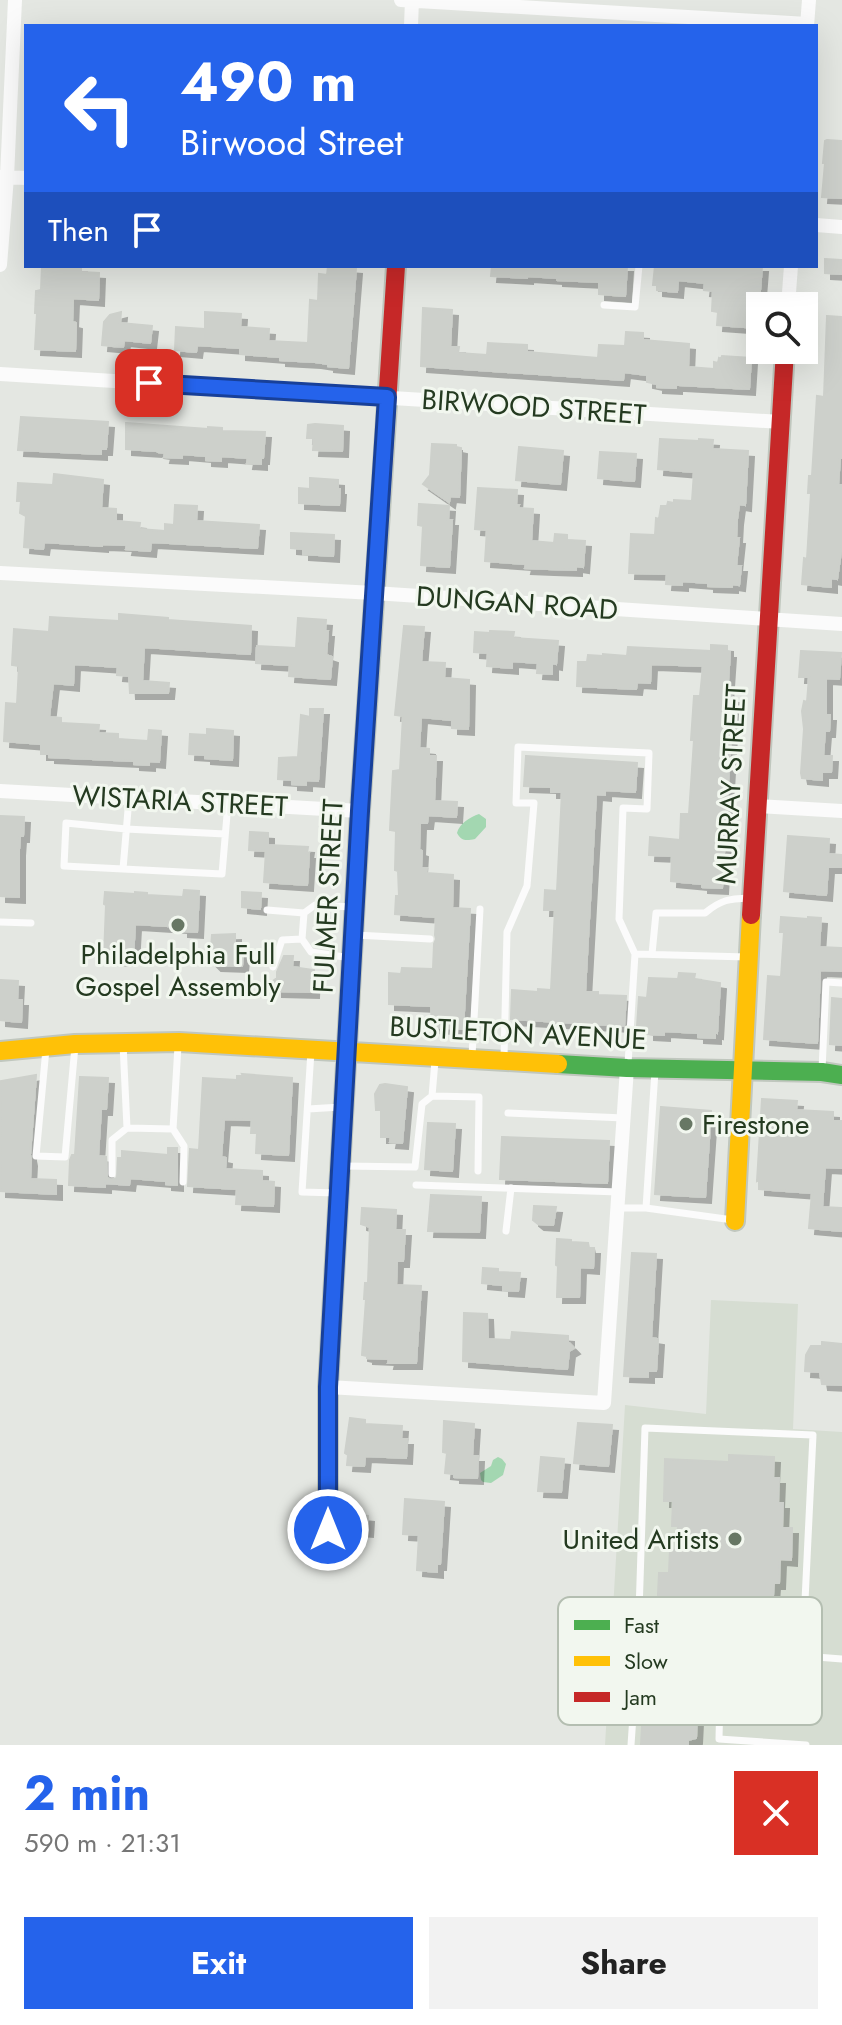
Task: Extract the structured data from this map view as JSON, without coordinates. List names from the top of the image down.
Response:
{
  "streets": {
    "street": [
      "BIRWOOD STREET",
      "DUNGAN ROAD",
      "MURRAY STREET",
      "WISTARIA STREET",
      "FULMER STREET",
      "BUSTLETON AVENUE"
    ]
  },
  "crossings": [
    ["BIRWOOD STREET", "MURRAY STREET"],
    ["BIRWOOD STREET", "FULMER STREET"],
    ["DUNGAN ROAD", "MURRAY STREET"],
    ["DUNGAN ROAD", "FULMER STREET"],
    ["MURRAY STREET", "BUSTLETON AVENUE"],
    ["WISTARIA STREET", "FULMER STREET"],
    ["FULMER STREET", "BUSTLETON AVENUE"]
  ],
  "places": ["Philadelphia Full Gospel Assembly", "Firestone", "United Artists"],
  "legend": ["Fast", "Slow", "Jam"],
  "page": {
    "turn": ["490 m", "Birwood Street"],
    "then": "Then",
    "heading": ["2 min", "590 m · 21:31"],
    "buttons": ["Exit", "Share"]
  }
}
